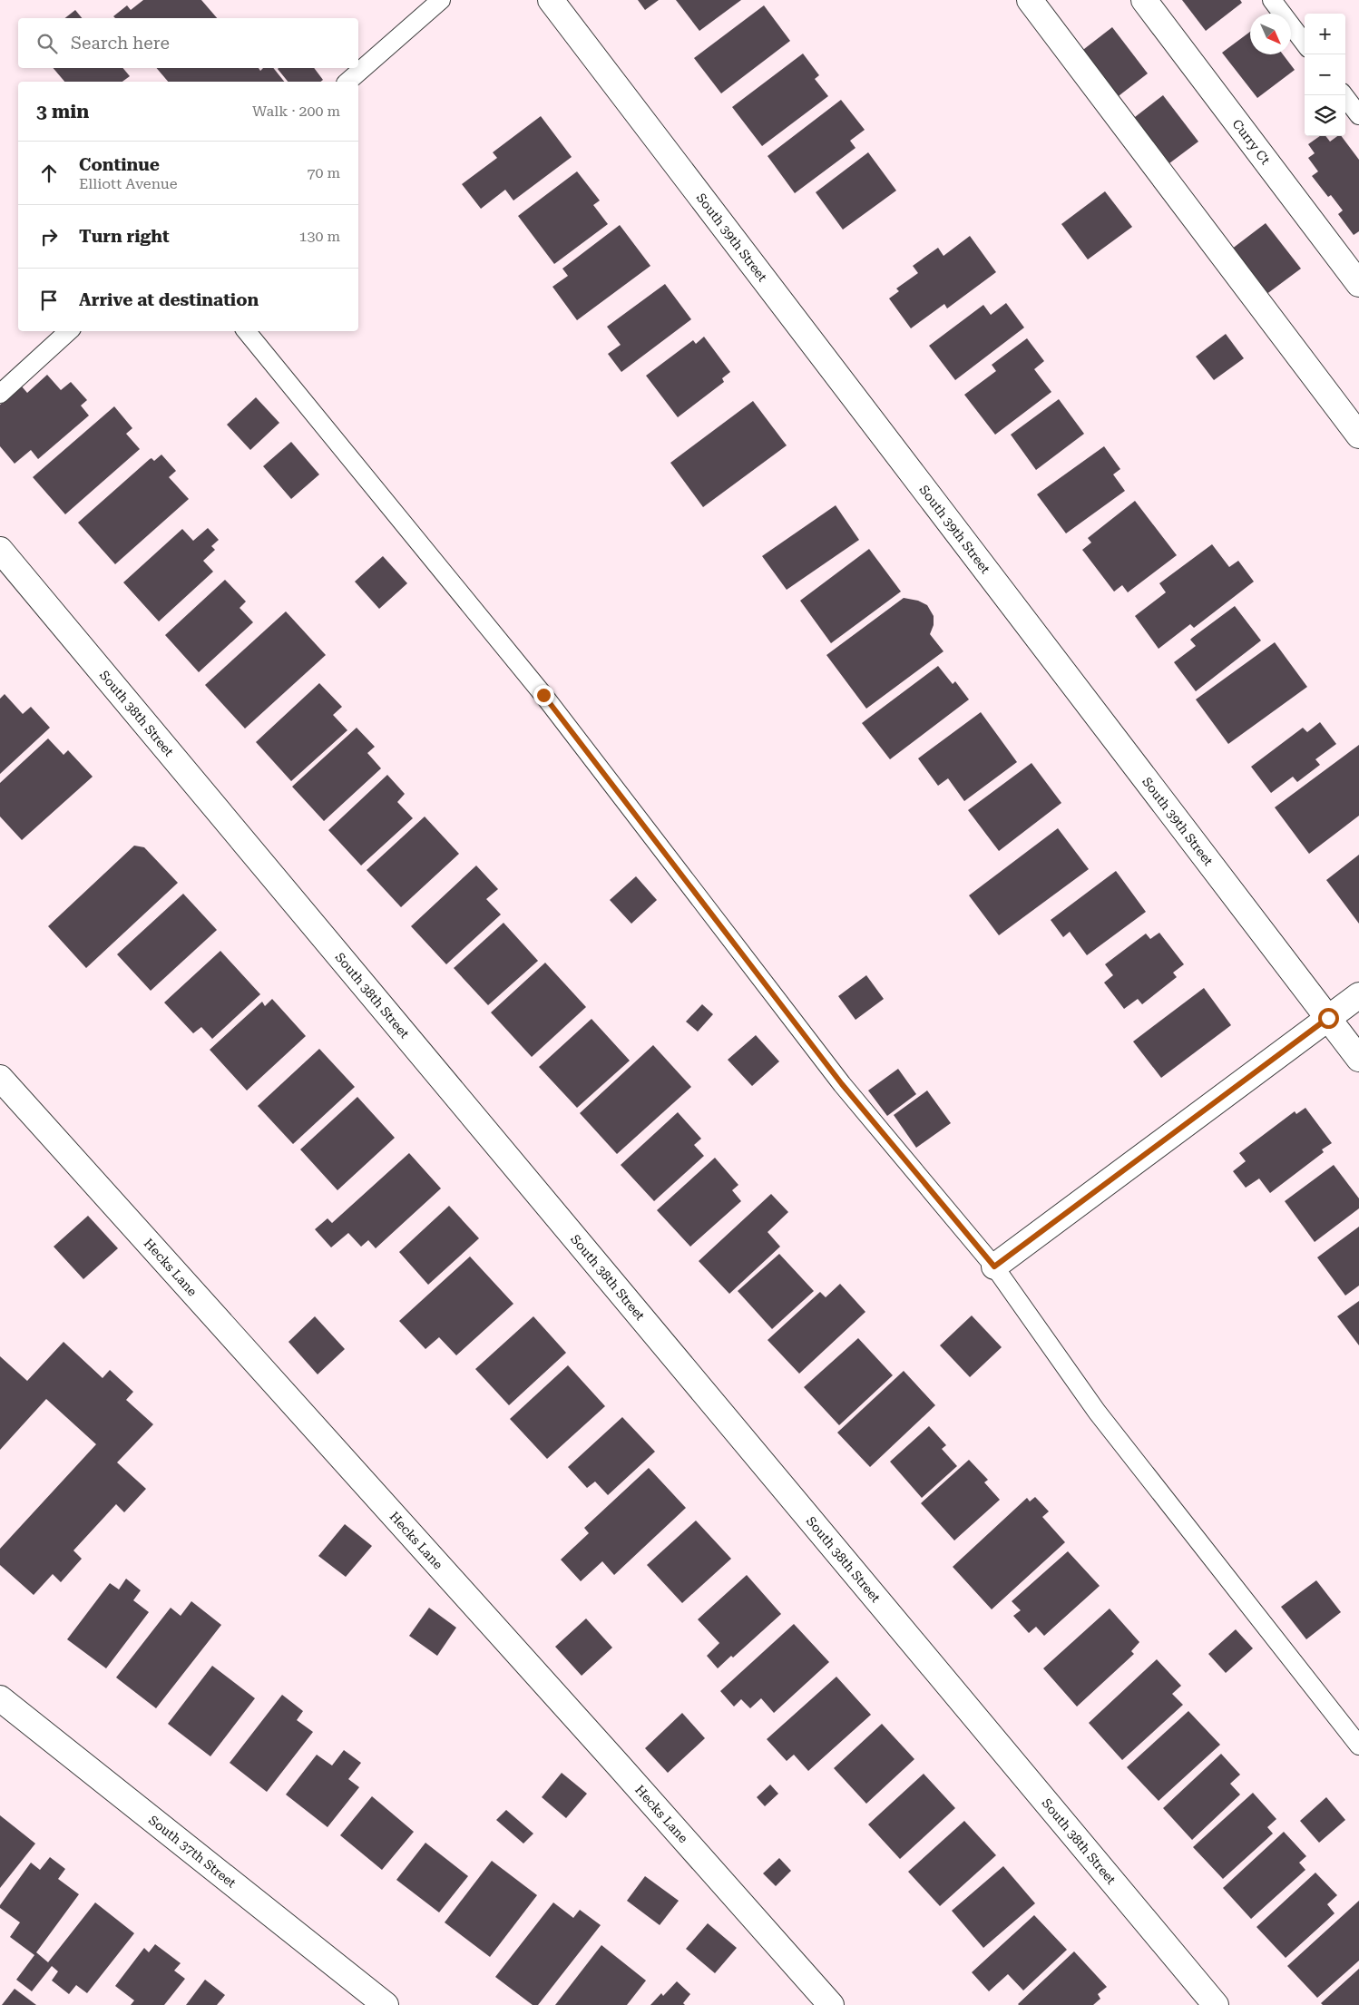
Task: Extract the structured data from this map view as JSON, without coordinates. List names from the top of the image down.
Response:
{
  "streets": {
    "street": [
      "Curry Ct",
      "South 39th Street",
      "South 38th Street",
      "Hecks Lane",
      "South 37th Street"
    ]
  },
  "north": "bottom right",
  "page": {
    "map_buttons": ["+", "−"],
    "search": "Search here",
    "heading": ["3 min", "Walk · 200 m"],
    "list": [
      ["Continue", "Elliott Avenue", "70 m"],
      ["Turn right", "130 m"],
      "Arrive at destination"
    ]
  }
}
